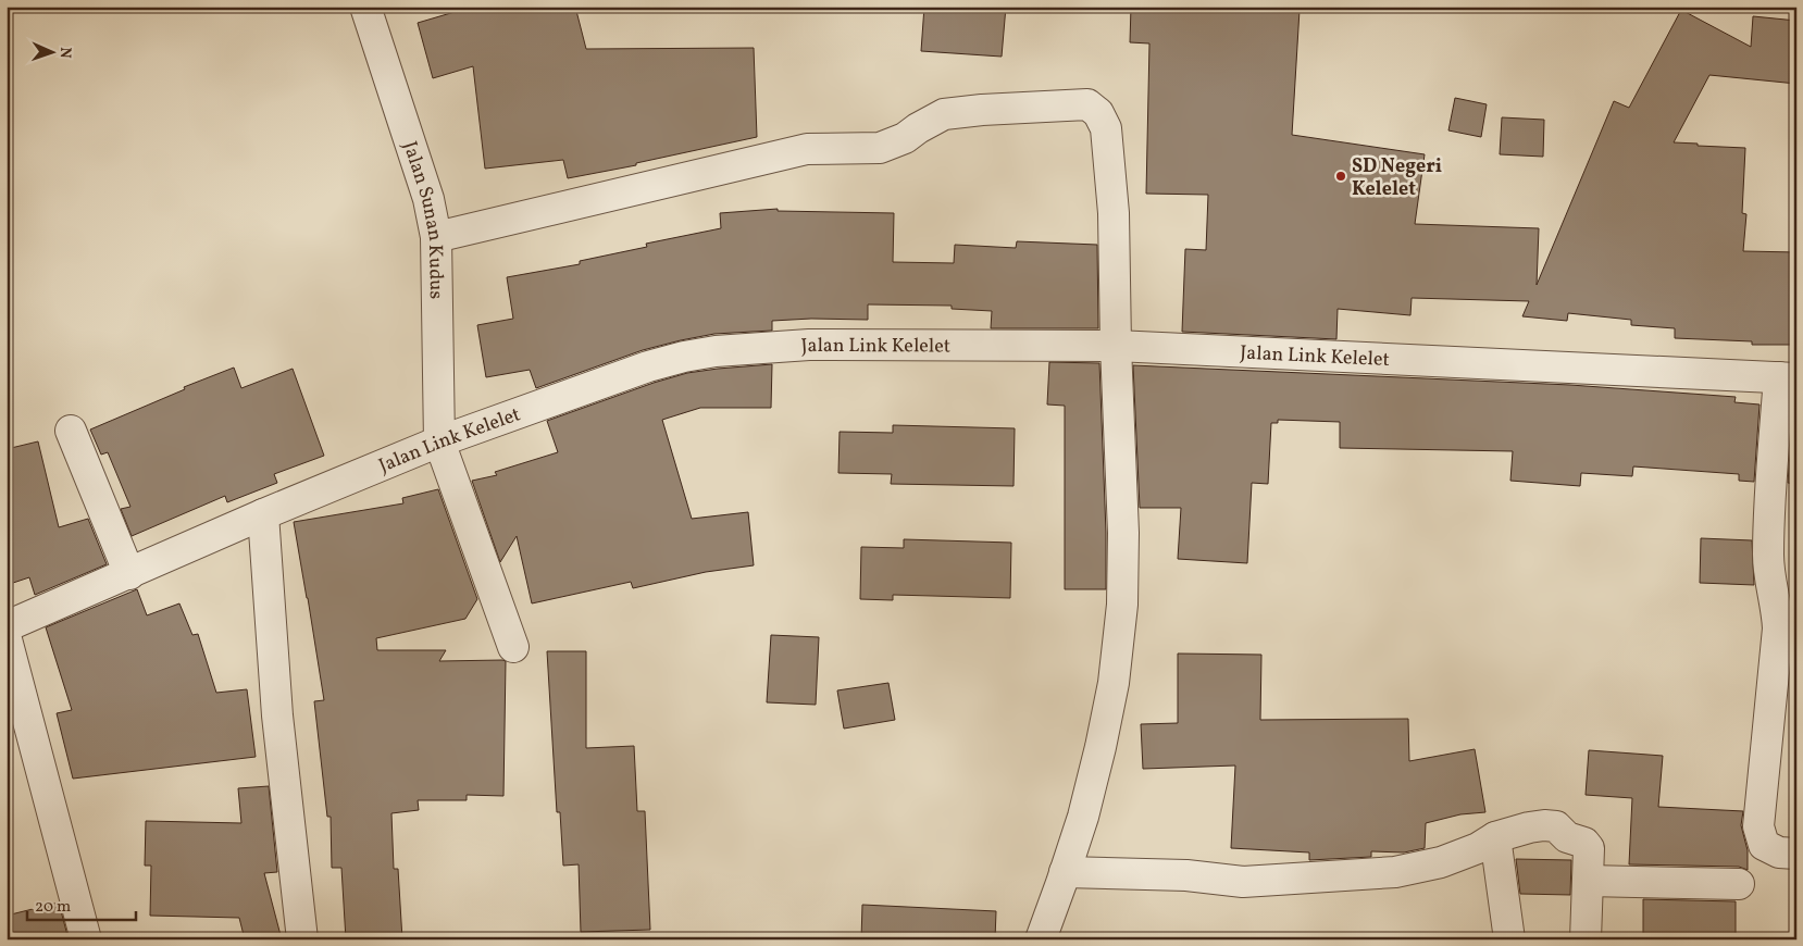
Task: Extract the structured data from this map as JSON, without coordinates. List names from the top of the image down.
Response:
{
  "streets": {
    "street": ["Jalan Sunan Kudus", "Jalan Link Kelelet"]
  },
  "crossings": [
    ["Jalan Sunan Kudus", "Jalan Link Kelelet"]
  ],
  "places": ["SD Negeri Kelelet"],
  "scale_bar": "20 m",
  "north": "right"
}
